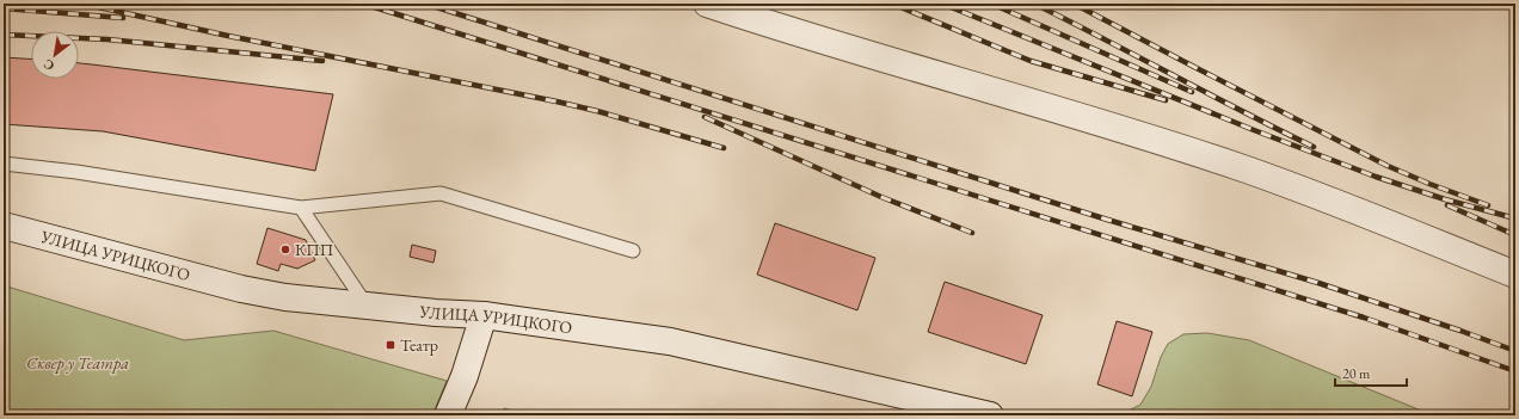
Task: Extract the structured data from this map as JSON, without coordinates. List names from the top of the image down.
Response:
{
  "streets": {
    "street": ["УЛИЦА УРИЦКОГО"]
  },
  "parks": ["Сквер у Театра"],
  "places": {
    "other": ["КПП"],
    "transit": ["Театр"]
  },
  "scale_bar": "20 m",
  "north": "bottom left"
}
